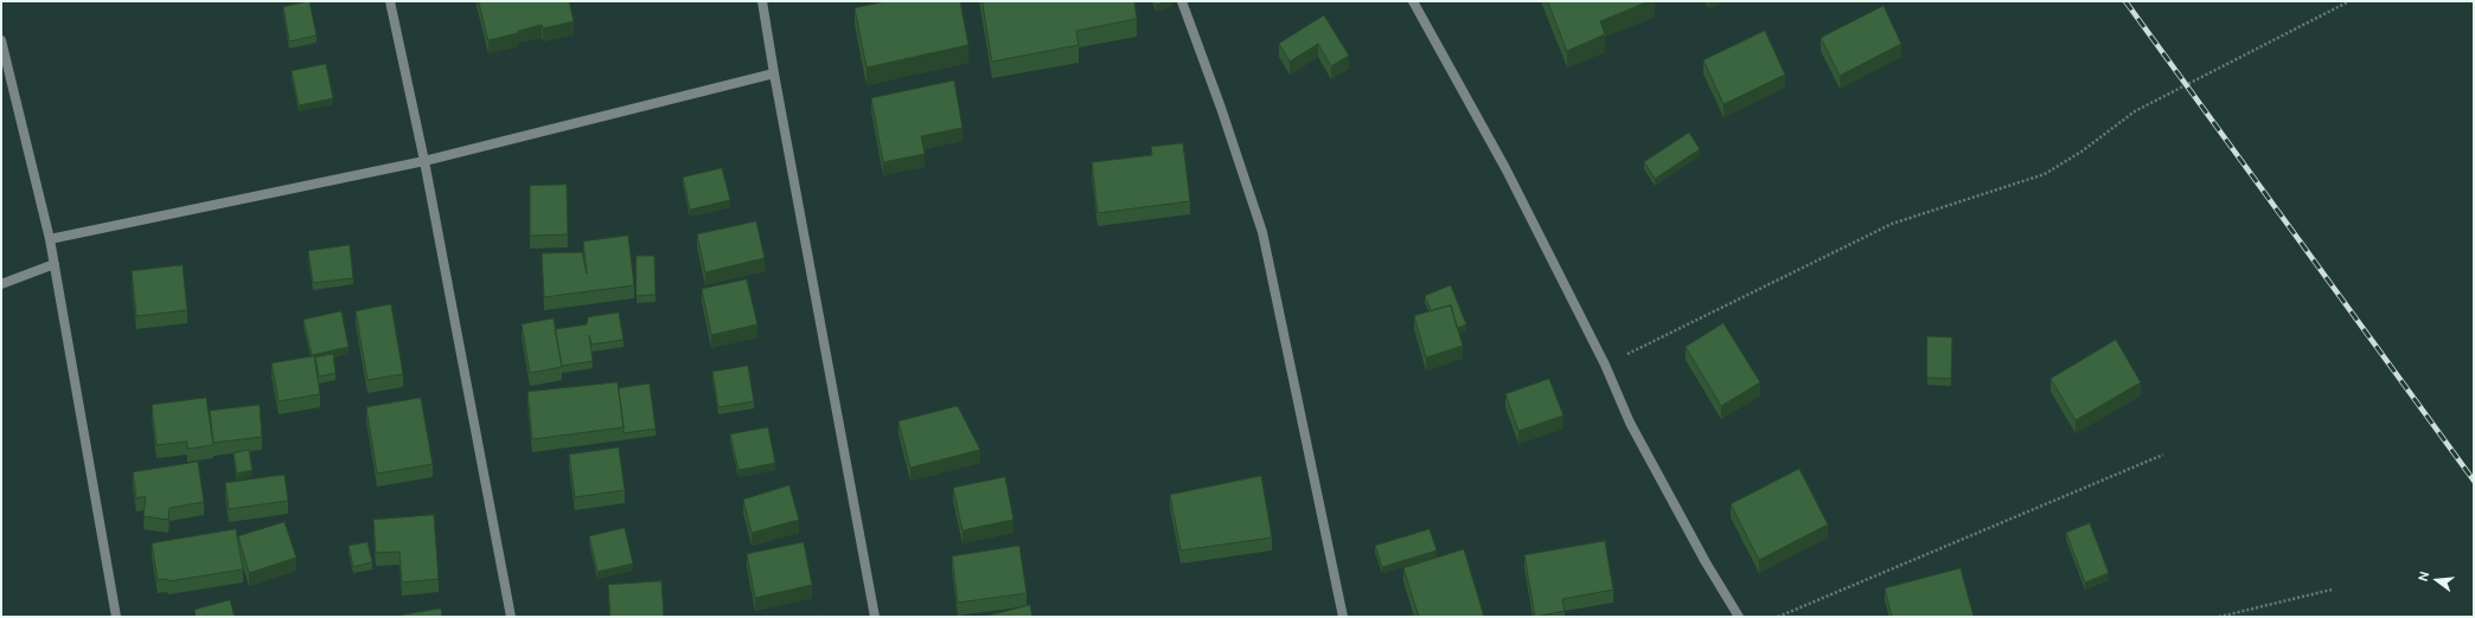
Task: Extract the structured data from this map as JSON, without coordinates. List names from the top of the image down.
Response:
{
  "north": "left"
}
